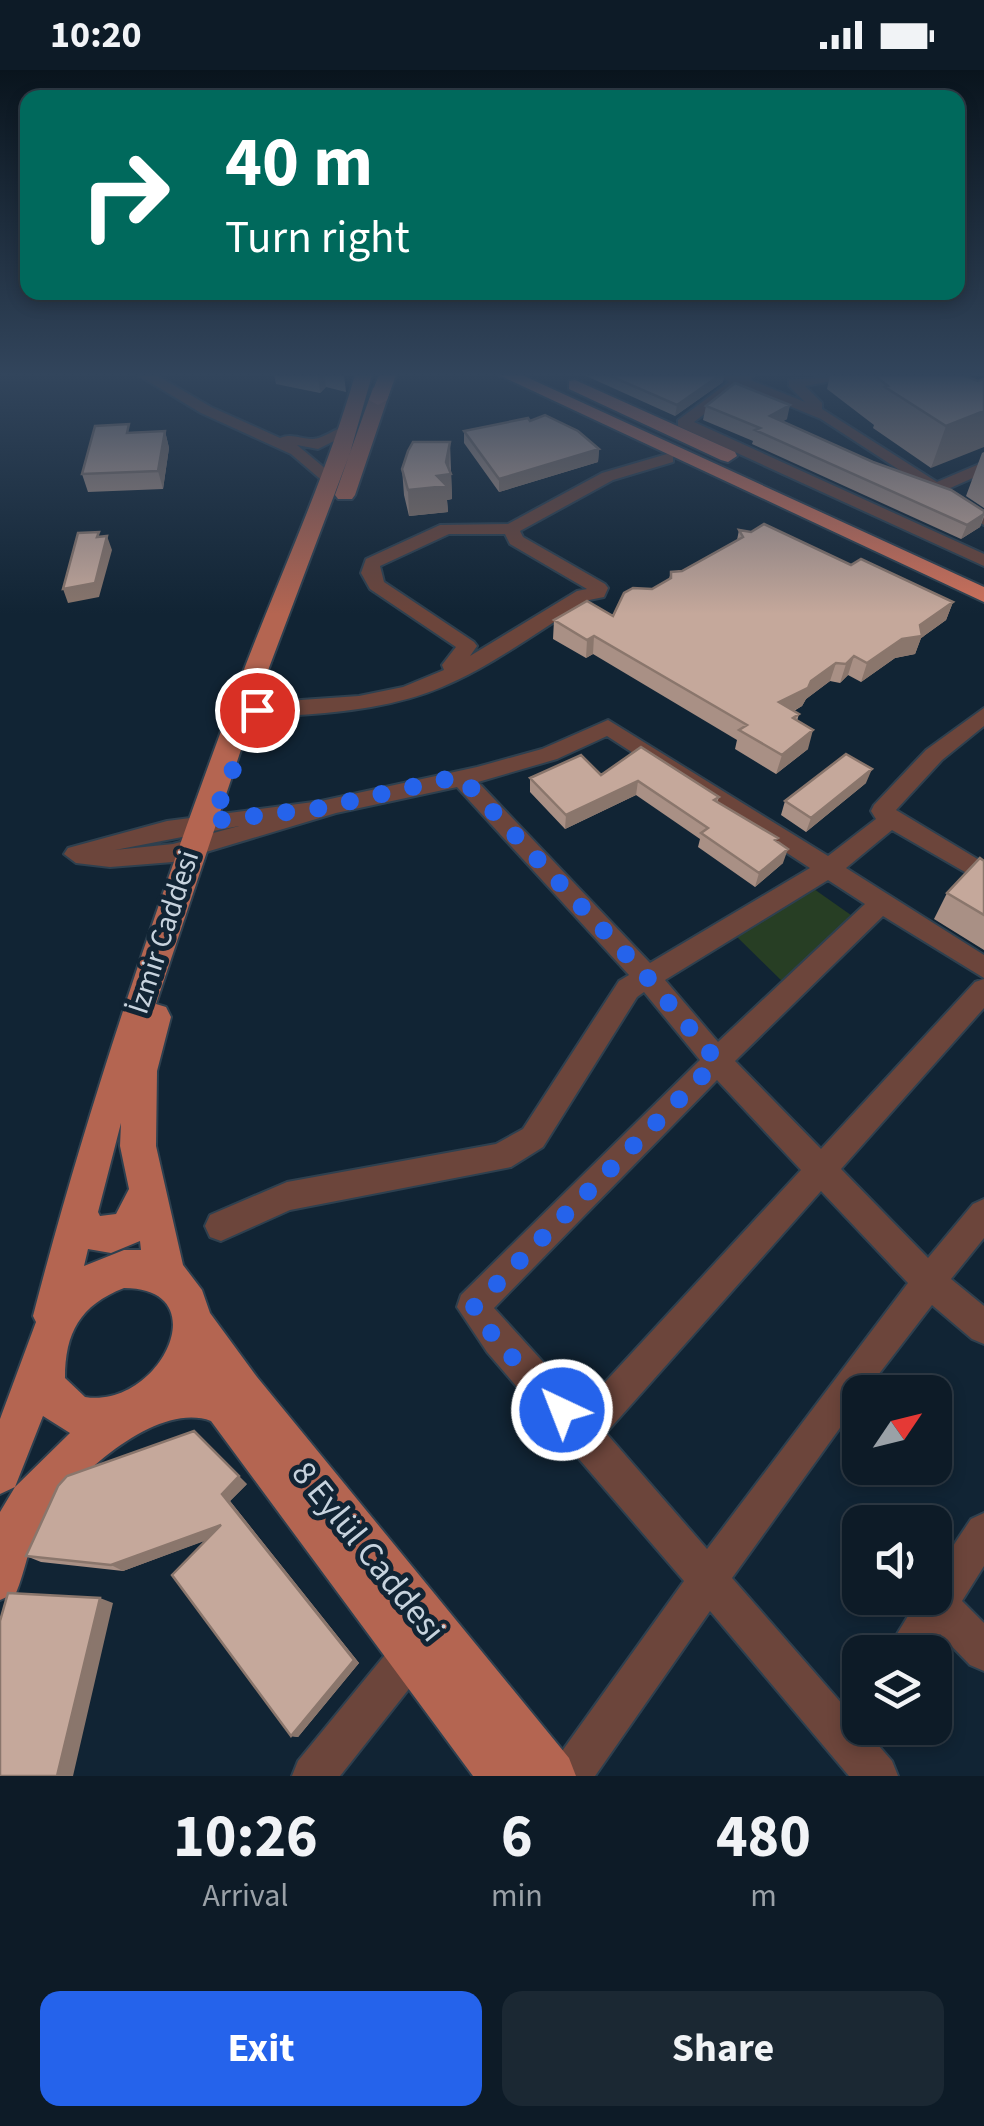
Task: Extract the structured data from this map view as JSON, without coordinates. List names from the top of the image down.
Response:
{
  "streets": {
    "main road": ["İzmir Caddesi", "8 Eylül Caddesi"]
  },
  "crossings": [
    ["İzmir Caddesi", "8 Eylül Caddesi"]
  ],
  "north": "top right",
  "page": {
    "status": "10:20",
    "turn": ["40 m", "Turn right"],
    "eta": [
      "10:26",
      "Arrival",
      "6",
      "min",
      "480",
      "m"
    ],
    "buttons": ["Exit", "Share"]
  }
}
